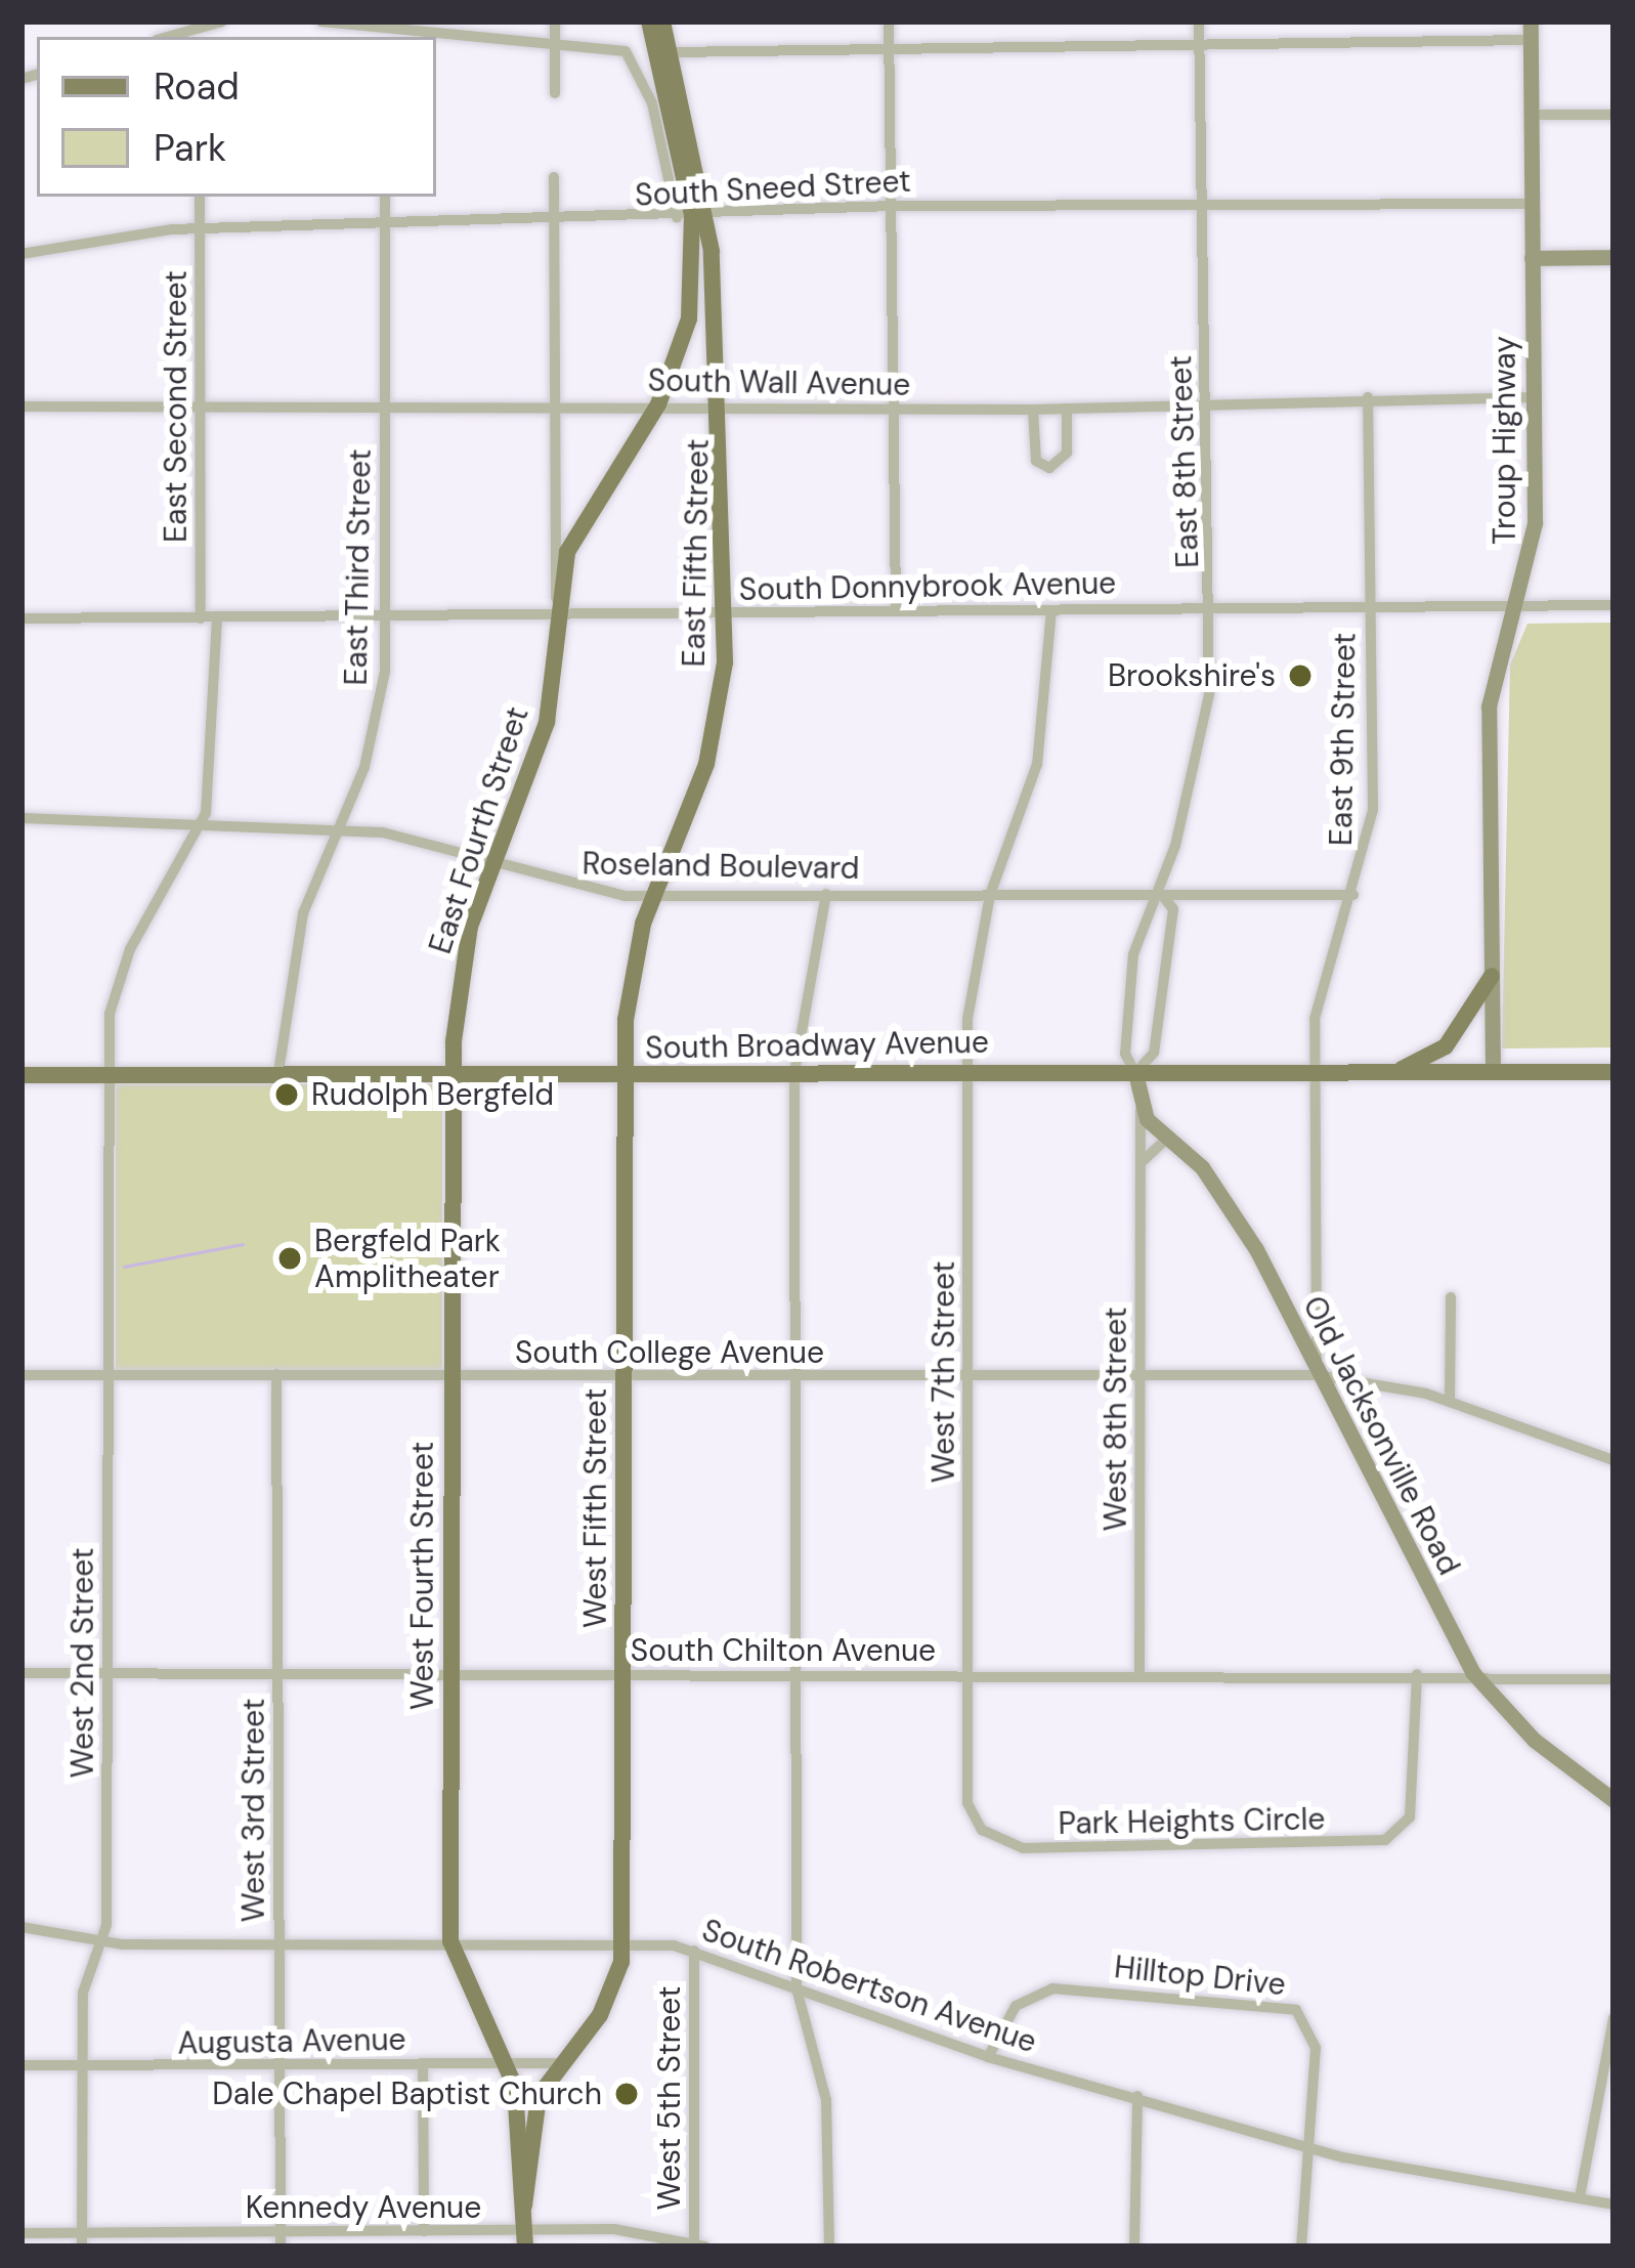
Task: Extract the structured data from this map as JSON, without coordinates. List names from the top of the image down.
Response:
{
  "streets": {
    "main road": [
      "Troup Highway",
      "East Fifth Street",
      "East Fourth Street",
      "South Broadway Avenue",
      "Old Jacksonville Road",
      "West Fifth Street",
      "West Fourth Street"
    ],
    "street": [
      "South Sneed Street",
      "South Wall Avenue",
      "East Second Street",
      "East 8th Street",
      "East Third Street",
      "South Donnybrook Avenue",
      "East 9th Street",
      "Roseland Boulevard",
      "South College Avenue",
      "West 7th Street",
      "West 8th Street",
      "South Chilton Avenue",
      "West 2nd Street",
      "West 3rd Street",
      "Park Heights Circle",
      "Hilltop Drive",
      "South Robertson Avenue",
      "Augusta Avenue",
      "West 5th Street",
      "Kennedy Avenue"
    ]
  },
  "crossings": [
    ["South Sneed Street", "East Second Street"],
    ["South Sneed Street", "Troup Highway"],
    ["South Sneed Street", "East 8th Street"],
    ["South Sneed Street", "East Fifth Street"],
    ["South Sneed Street", "East Third Street"],
    ["South Sneed Street", "East Fourth Street"],
    ["South Wall Avenue", "East Second Street"],
    ["South Wall Avenue", "Troup Highway"],
    ["South Wall Avenue", "East 8th Street"],
    ["South Wall Avenue", "East Fifth Street"],
    ["South Wall Avenue", "East Third Street"],
    ["South Wall Avenue", "East 9th Street"],
    ["South Wall Avenue", "East Fourth Street"],
    ["East Second Street", "South Donnybrook Avenue"],
    ["Troup Highway", "South Donnybrook Avenue"],
    ["Troup Highway", "South Broadway Avenue"],
    ["East 8th Street", "South Donnybrook Avenue"],
    ["East 8th Street", "Roseland Boulevard"],
    ["East 8th Street", "South Broadway Avenue"],
    ["East Fifth Street", "South Donnybrook Avenue"],
    ["East Fifth Street", "East Fourth Street"],
    ["East Fifth Street", "Roseland Boulevard"],
    ["East Fifth Street", "South Broadway Avenue"],
    ["East Fifth Street", "West Fifth Street"],
    ["East Third Street", "South Donnybrook Avenue"],
    ["East Third Street", "Roseland Boulevard"],
    ["East Third Street", "South Broadway Avenue"],
    ["South Donnybrook Avenue", "East 9th Street"],
    ["South Donnybrook Avenue", "East Fourth Street"],
    ["South Donnybrook Avenue", "West 7th Street"],
    ["East 9th Street", "Roseland Boulevard"],
    ["East 9th Street", "South Broadway Avenue"],
    ["East 9th Street", "South College Avenue"],
    ["East 9th Street", "Old Jacksonville Road"],
    ["East Fourth Street", "Roseland Boulevard"],
    ["East Fourth Street", "South Broadway Avenue"],
    ["East Fourth Street", "West Fourth Street"],
    ["Roseland Boulevard", "West 7th Street"],
    ["South Broadway Avenue", "West 7th Street"],
    ["South Broadway Avenue", "West Fifth Street"],
    ["South Broadway Avenue", "West Fourth Street"],
    ["South Broadway Avenue", "West 2nd Street"],
    ["South College Avenue", "West 7th Street"],
    ["South College Avenue", "West 8th Street"],
    ["South College Avenue", "Old Jacksonville Road"],
    ["South College Avenue", "West Fifth Street"],
    ["South College Avenue", "West Fourth Street"],
    ["South College Avenue", "West 2nd Street"],
    ["South College Avenue", "West 3rd Street"],
    ["West 7th Street", "South Chilton Avenue"],
    ["West 7th Street", "Park Heights Circle"],
    ["West 8th Street", "Old Jacksonville Road"],
    ["West 8th Street", "South Chilton Avenue"],
    ["Old Jacksonville Road", "South Chilton Avenue"],
    ["West Fifth Street", "West Fourth Street"],
    ["West Fifth Street", "South Chilton Avenue"],
    ["West Fifth Street", "South Robertson Avenue"],
    ["West Fifth Street", "Augusta Avenue"],
    ["West Fourth Street", "South Chilton Avenue"],
    ["West Fourth Street", "South Robertson Avenue"],
    ["West Fourth Street", "Augusta Avenue"],
    ["South Chilton Avenue", "West 2nd Street"],
    ["South Chilton Avenue", "West 3rd Street"],
    ["South Chilton Avenue", "Park Heights Circle"],
    ["West 2nd Street", "South Robertson Avenue"],
    ["West 2nd Street", "Augusta Avenue"],
    ["West 2nd Street", "Kennedy Avenue"],
    ["West 3rd Street", "South Robertson Avenue"],
    ["West 3rd Street", "Augusta Avenue"],
    ["West 3rd Street", "Kennedy Avenue"],
    ["Hilltop Drive", "South Robertson Avenue"],
    ["South Robertson Avenue", "West 5th Street"],
    ["West 5th Street", "Kennedy Avenue"]
  ],
  "places": [
    "Brookshire's",
    "Rudolph Bergfeld",
    "Bergfeld Park Amplitheater",
    "Dale Chapel Baptist Church"
  ],
  "legend": ["Road", "Park"]
}
